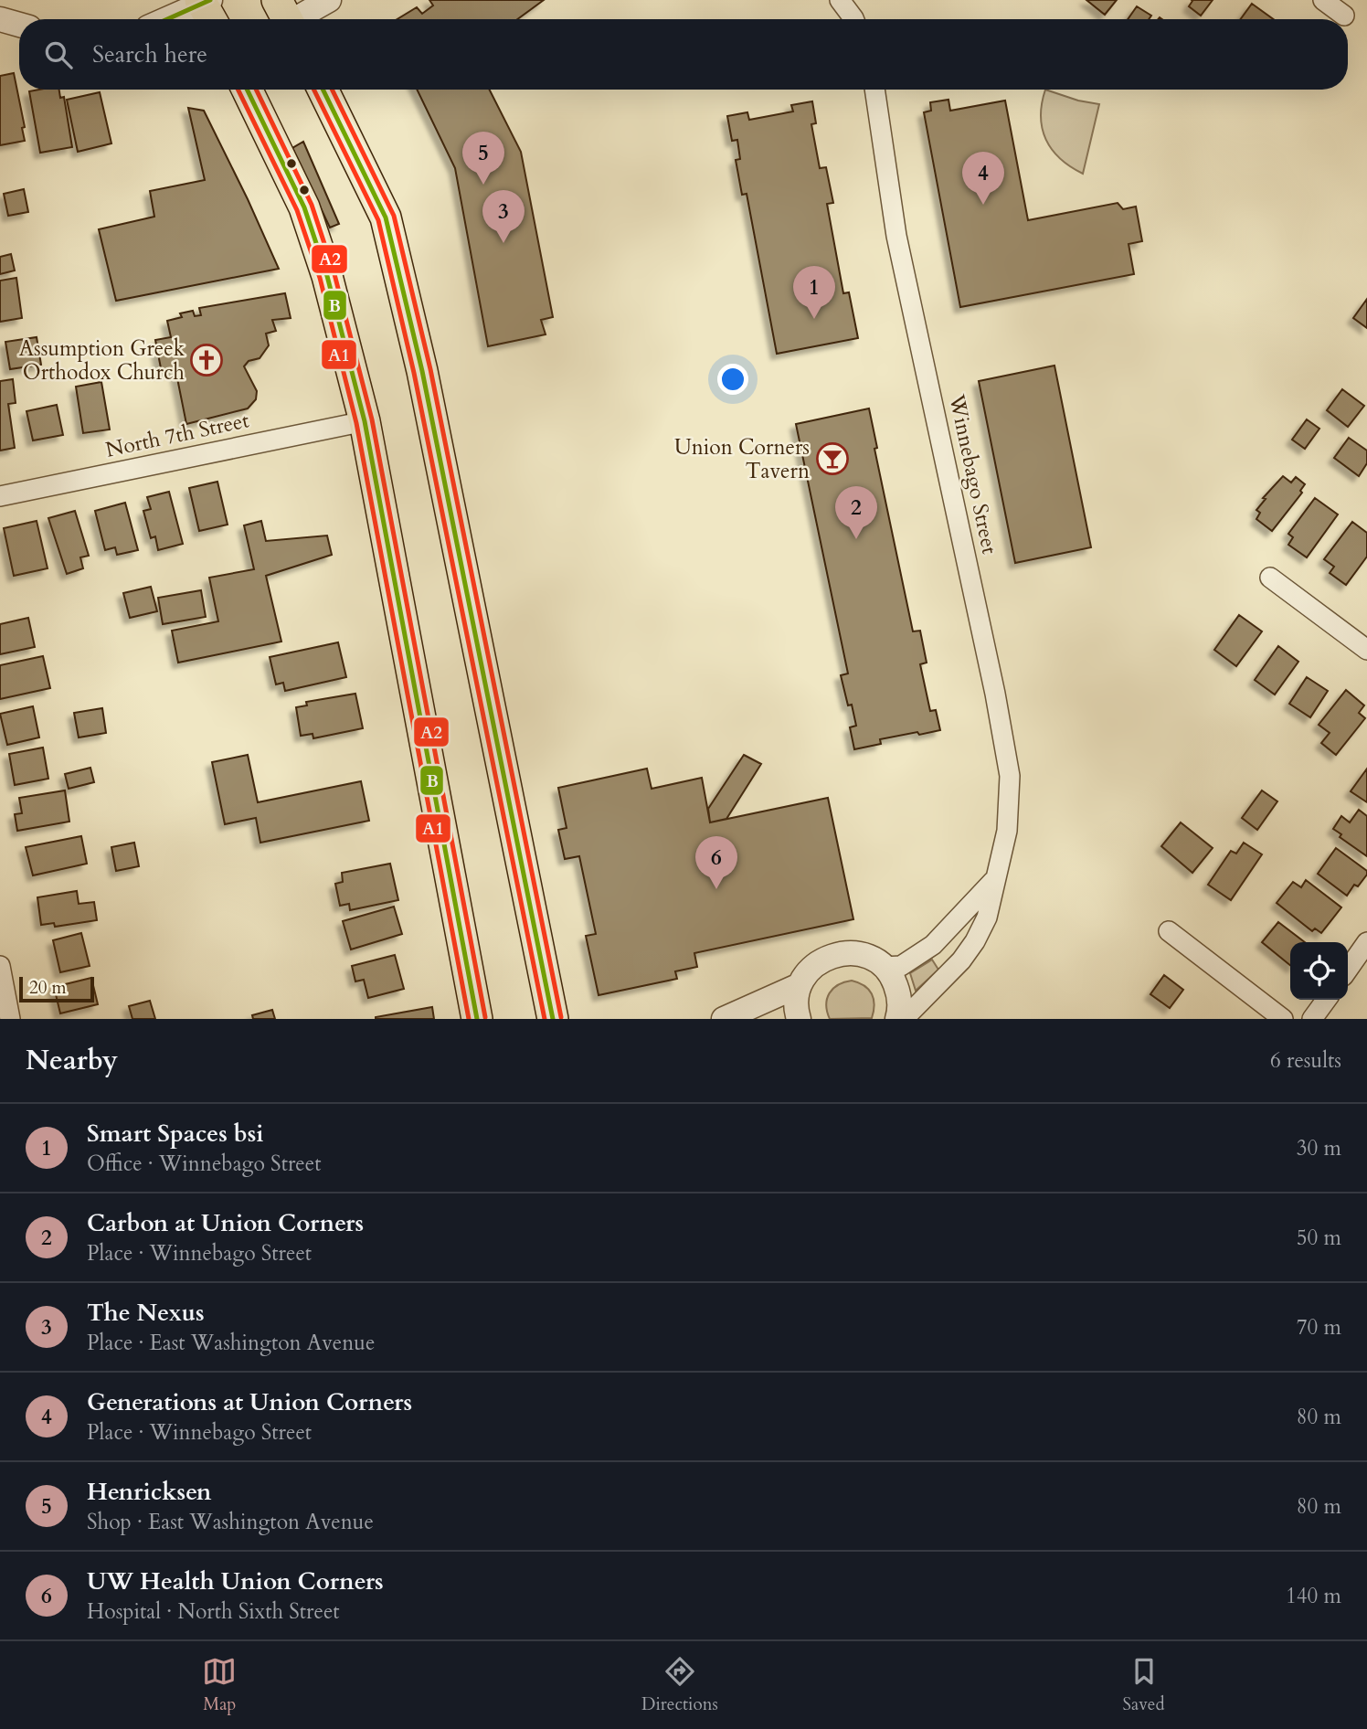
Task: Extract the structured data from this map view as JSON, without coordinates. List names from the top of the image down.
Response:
{
  "streets": {
    "street": ["North 7th Street", "Winnebago Street"]
  },
  "places": {
    "church": ["Assumption Greek Orthodox Church"],
    "bar": ["Union Corners Tavern"]
  },
  "lines": ["transit line B", "transit line A1", "transit line A2"],
  "scale_bar": "20 m",
  "page": {
    "search": "Search here",
    "pins": [
      "5",
      "4",
      "3",
      "1",
      "2",
      "6"
    ],
    "scale": "20 m",
    "heading": ["Nearby", "6 results"],
    "list": [
      {
        "mark": "1",
        "name": "Smart Spaces bsi",
        "note": "Office · Winnebago Street",
        "value": "30 m"
      },
      {
        "mark": "2",
        "name": "Carbon at Union Corners",
        "note": "Place · Winnebago Street",
        "value": "50 m"
      },
      {
        "mark": "3",
        "name": "The Nexus",
        "note": "Place · East Washington Avenue",
        "value": "70 m"
      },
      {
        "mark": "4",
        "name": "Generations at Union Corners",
        "note": "Place · Winnebago Street",
        "value": "80 m"
      },
      {
        "mark": "5",
        "name": "Henricksen",
        "note": "Shop · East Washington Avenue",
        "value": "80 m"
      },
      {
        "mark": "6",
        "name": "UW Health Union Corners",
        "note": "Hospital · North Sixth Street",
        "value": "140 m"
      }
    ],
    "nav": ["Map", "Directions", "Saved"]
  }
}
